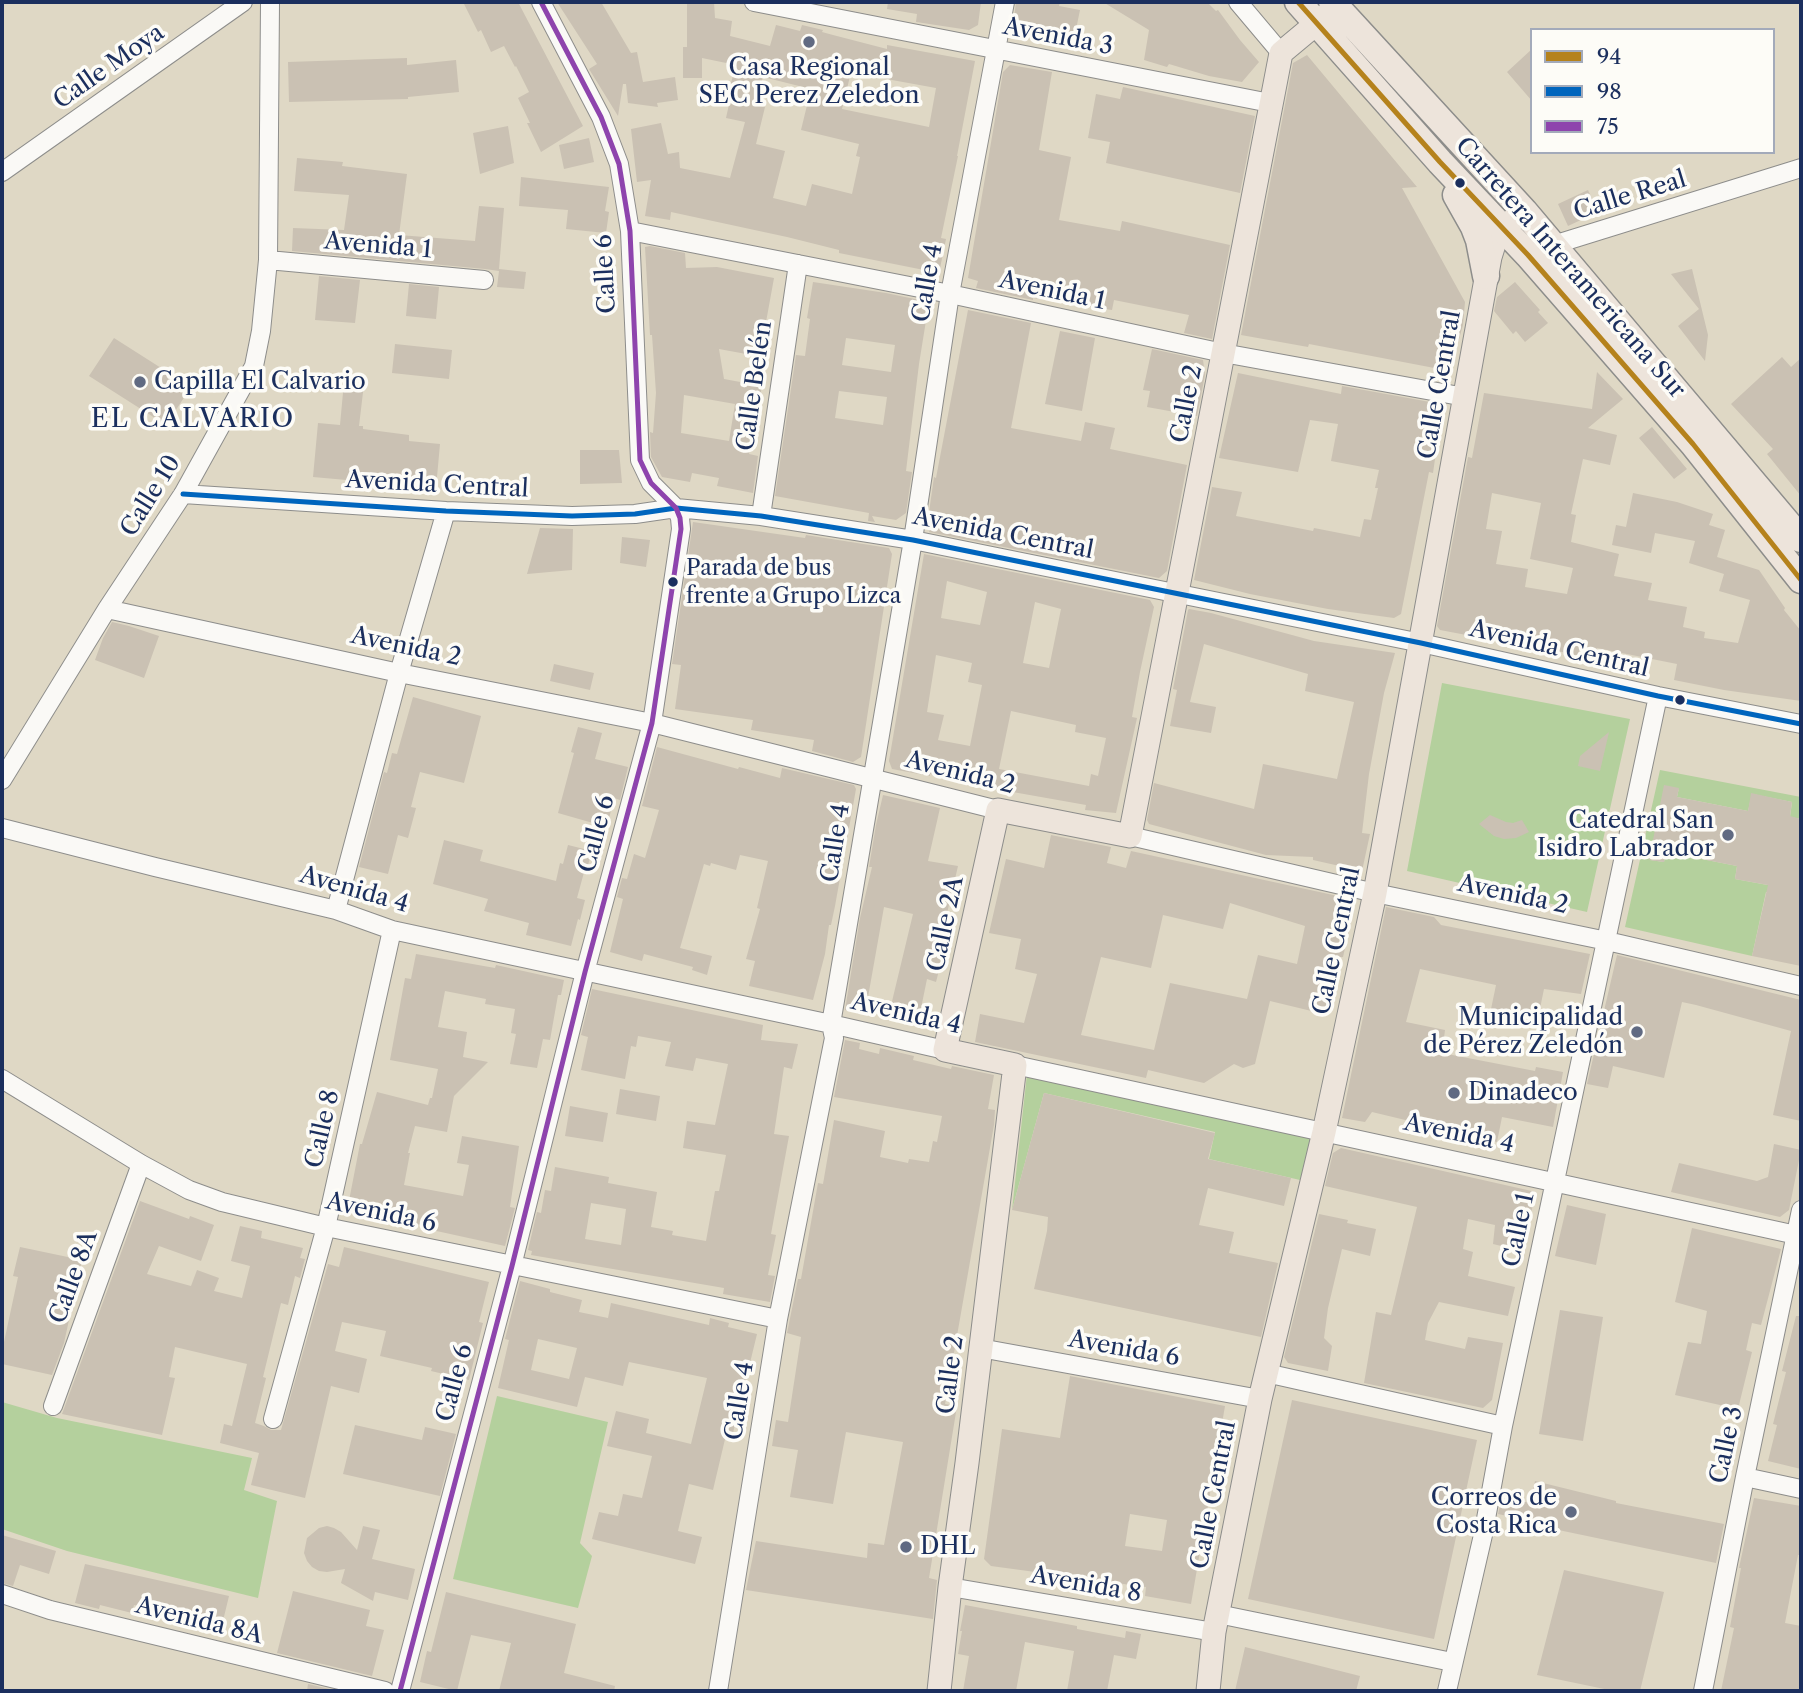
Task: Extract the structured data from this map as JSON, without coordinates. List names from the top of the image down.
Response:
{
  "streets": {
    "highway": ["Carretera Interamericana Sur"],
    "main road": [
      "Calle Central",
      "Calle 2",
      "Avenida 2",
      "Avenida 4",
      "Calle 2A"
    ],
    "street": [
      "Avenida 3",
      "Calle Moya",
      "Calle Real",
      "Avenida 1",
      "Calle 6",
      "Calle 4",
      "Calle Belén",
      "Avenida Central",
      "Calle 10",
      "Calle 8",
      "Avenida 6",
      "Calle 1",
      "Calle 8A",
      "Calle 3",
      "Avenida 8",
      "Avenida 8A"
    ]
  },
  "crossings": [
    ["Avenida 3", "Calle 4"],
    ["Avenida 3", "Calle 2"],
    ["Calle Real", "Carretera Interamericana Sur"],
    ["Avenida 1", "Calle 6"],
    ["Avenida 1", "Calle 4"],
    ["Avenida 1", "Calle Central"],
    ["Avenida 1", "Calle Belén"],
    ["Avenida 1", "Calle 2"],
    ["Avenida 1", "Calle 10"],
    ["Carretera Interamericana Sur", "Calle Central"],
    ["Calle 6", "Avenida Central"],
    ["Calle 6", "Avenida 2"],
    ["Calle 6", "Avenida 4"],
    ["Calle 6", "Avenida 6"],
    ["Calle 4", "Avenida Central"],
    ["Calle 4", "Avenida 2"],
    ["Calle 4", "Avenida 4"],
    ["Calle 4", "Avenida 6"],
    ["Calle Central", "Avenida Central"],
    ["Calle Central", "Avenida 2"],
    ["Calle Central", "Avenida 4"],
    ["Calle Central", "Avenida 6"],
    ["Calle Central", "Avenida 8"],
    ["Calle Belén", "Avenida Central"],
    ["Calle 2", "Avenida Central"],
    ["Calle 2", "Avenida 2"],
    ["Calle 2", "Avenida 4"],
    ["Calle 2", "Avenida 6"],
    ["Calle 2", "Avenida 8"],
    ["Avenida Central", "Calle 10"],
    ["Avenida Central", "Calle 1"],
    ["Calle 10", "Avenida 2"],
    ["Avenida 2", "Calle 2A"],
    ["Avenida 2", "Calle 1"],
    ["Avenida 4", "Calle 2A"],
    ["Avenida 4", "Calle 8"],
    ["Avenida 4", "Calle 1"],
    ["Avenida 4", "Calle 3"],
    ["Calle 8", "Avenida 6"],
    ["Avenida 6", "Calle 8A"],
    ["Calle 1", "Avenida 8"]
  ],
  "districts": ["EL CALVARIO"],
  "places": [
    "Casa Regional SEC Perez Zeledon",
    "Capilla El Calvario",
    "Parada de bus frente a Grupo Lizca",
    "Catedral San Isidro Labrador",
    "Municipalidad de Pérez Zeledón",
    "Dinadeco",
    "Correos de Costa Rica",
    "DHL"
  ],
  "lines": ["transit line 94", "transit line 75", "transit line 98"],
  "legend": ["94", "98", "75"]
}
